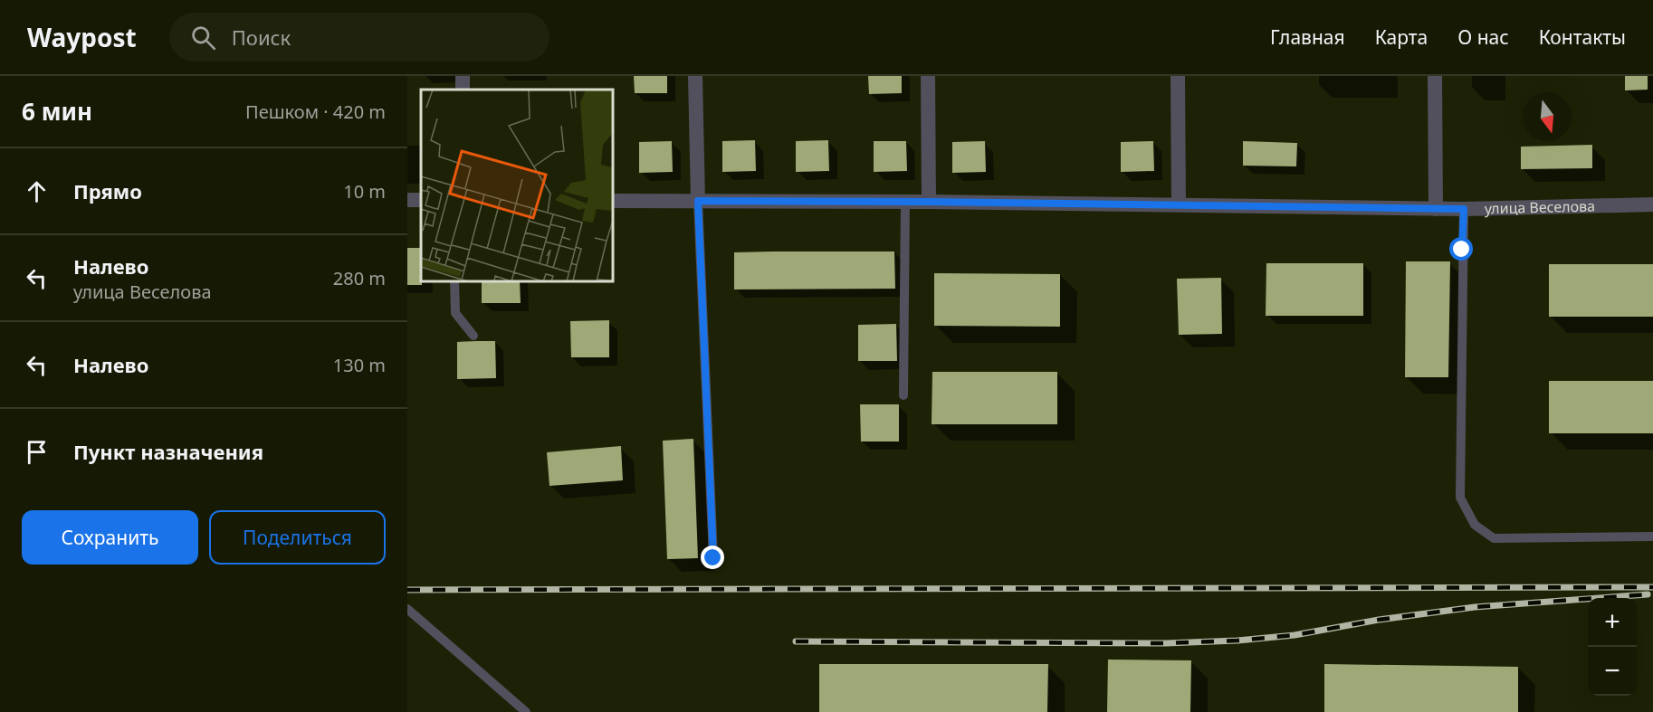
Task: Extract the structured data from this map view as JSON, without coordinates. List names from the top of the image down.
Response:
{
  "streets": {
    "street": ["улица Веселова"]
  },
  "north": "bottom",
  "page": {
    "header": "Waypost",
    "search": "Поиск",
    "nav": [
      "Главная",
      "Карта",
      "О нас",
      "Контакты"
    ],
    "heading": ["6 мин", "Пешком · 420 m"],
    "list": [
      ["Прямо", "10 m"],
      ["Налево", "улица Веселова", "280 m"],
      ["Налево", "130 m"],
      "Пункт назначения"
    ],
    "buttons": ["Сохранить", "Поделиться"],
    "map_buttons": ["+", "−"]
  }
}
